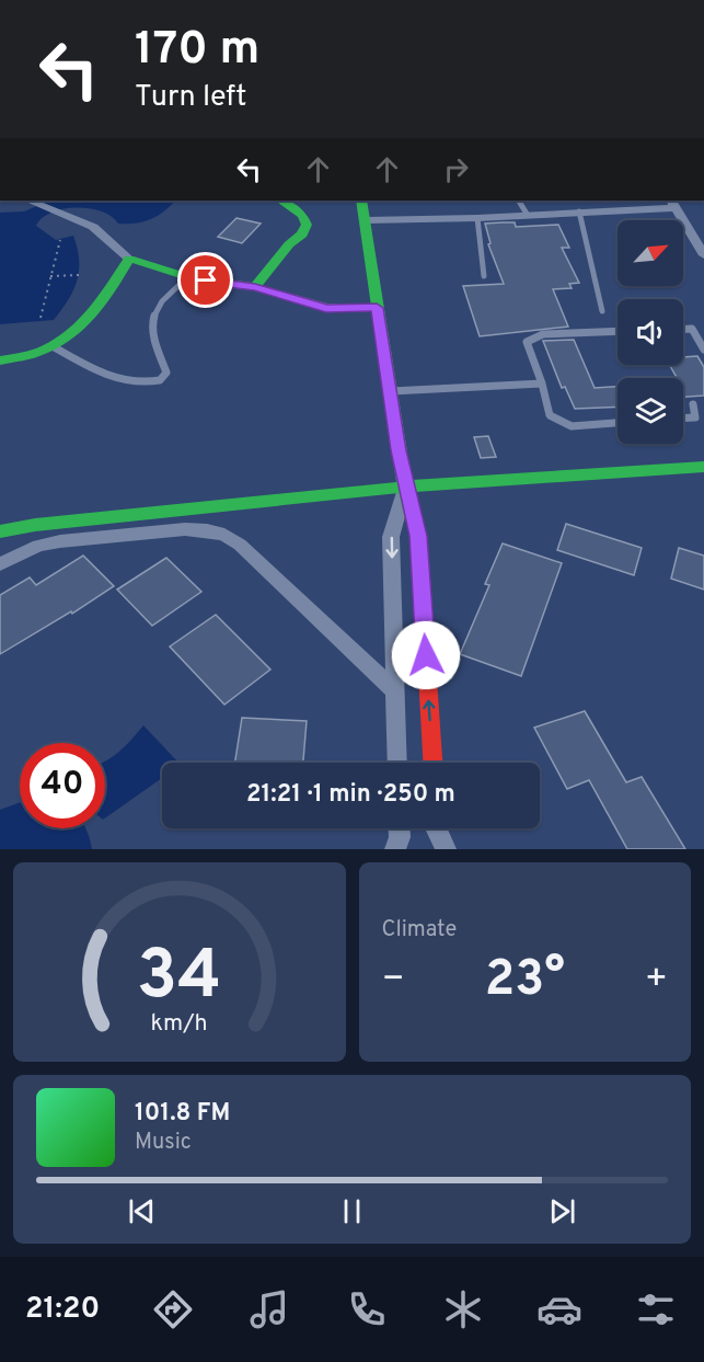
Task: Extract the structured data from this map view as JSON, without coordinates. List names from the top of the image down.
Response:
{
  "north": "top right",
  "page": {
    "turn": ["170 m", "Turn left"],
    "limit": "40",
    "trip": "21:21 · 1 min · 250 m",
    "tile": "Climate",
    "heat": ["−", "23°", "+"],
    "song": ["101.8 FM", "Music"],
    "tabs": "21:20",
    "gauge": ["34", "km/h"]
  }
}
